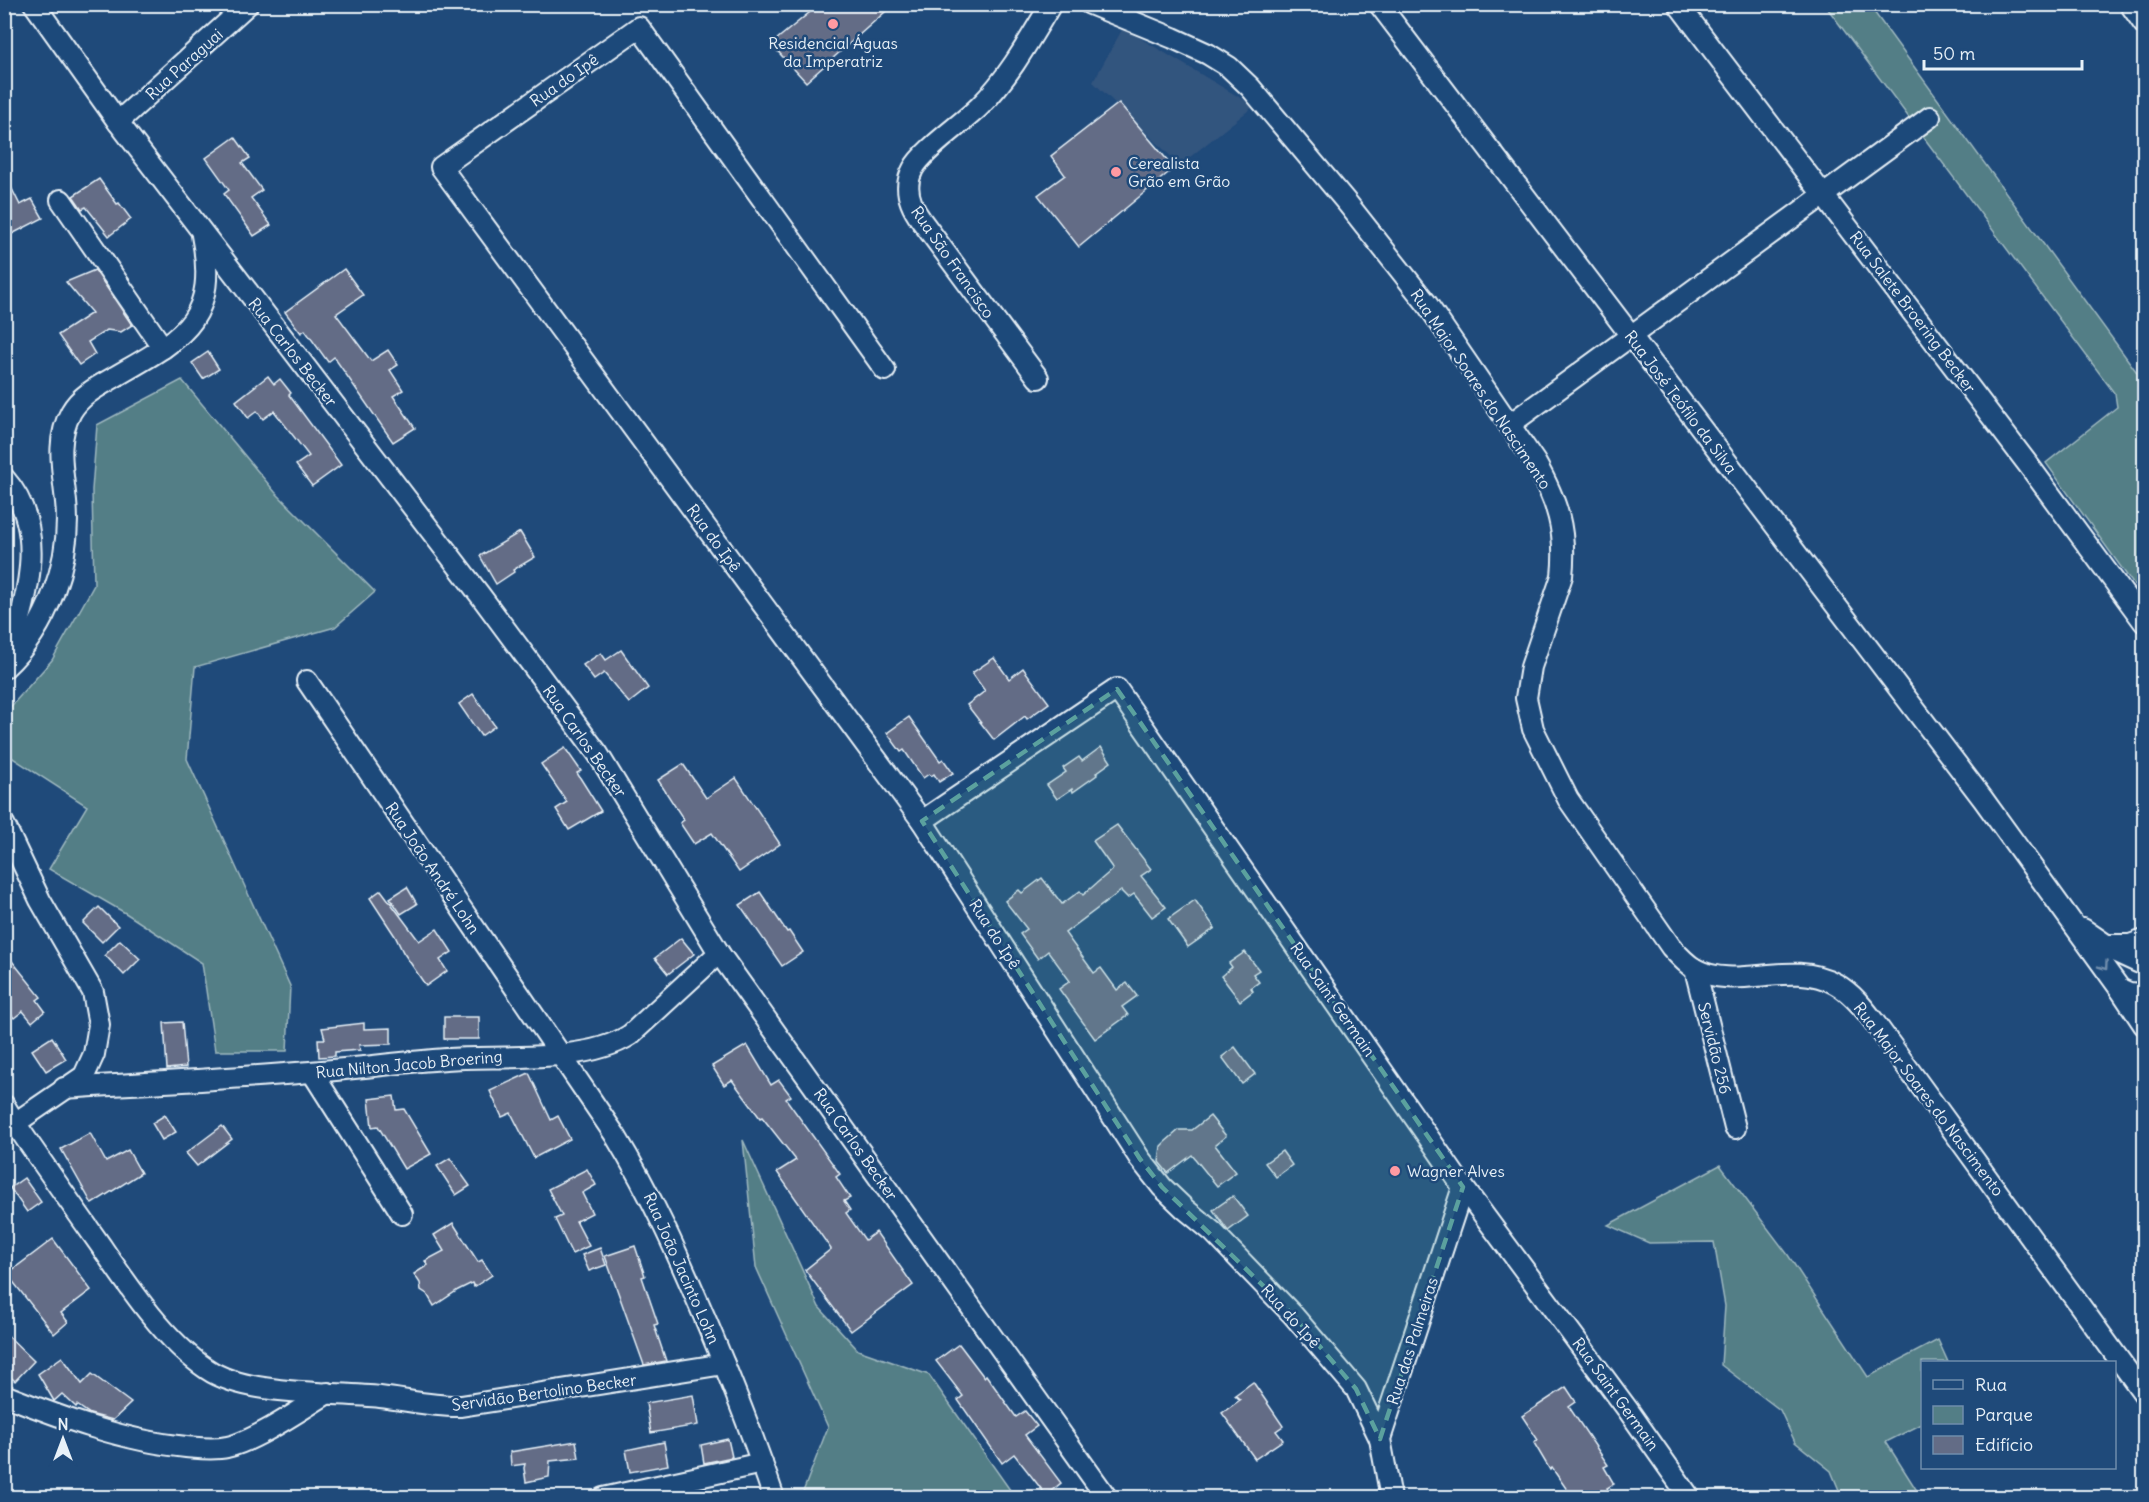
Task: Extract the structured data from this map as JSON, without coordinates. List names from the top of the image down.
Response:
{
  "streets": {
    "street": [
      "Rua Paraguai",
      "Rua do Ipê",
      "Rua São Francisco",
      "Rua Salete Broering Becker",
      "Rua Carlos Becker",
      "Rua Major Soares do Nascimento",
      "Rua José Teófilo da Silva",
      "Rua João André Lohn",
      "Rua Saint Germain",
      "Servidão 256",
      "Rua Nilton Jacob Broering",
      "Rua João Jacinto Lohn",
      "Rua das Palmeiras",
      "Servidão Bertolino Becker"
    ]
  },
  "crossings": [
    ["Rua Paraguai", "Rua Carlos Becker"],
    ["Rua do Ipê", "Rua Saint Germain"],
    ["Rua do Ipê", "Rua das Palmeiras"],
    ["Rua Carlos Becker", "Rua Nilton Jacob Broering"],
    ["Rua Major Soares do Nascimento", "Servidão 256"],
    ["Rua João André Lohn", "Rua Nilton Jacob Broering"],
    ["Rua João André Lohn", "Rua João Jacinto Lohn"],
    ["Rua Saint Germain", "Rua das Palmeiras"],
    ["Rua Nilton Jacob Broering", "Rua João Jacinto Lohn"],
    ["Rua João Jacinto Lohn", "Servidão Bertolino Becker"]
  ],
  "places": ["Residencial Águas da Imperatriz", "Cerealista Grão em Grão", "Wagner Alves"],
  "legend": ["Rua", "Parque", "Edifício"],
  "scale_bar": "50 m",
  "north": "top"
}
